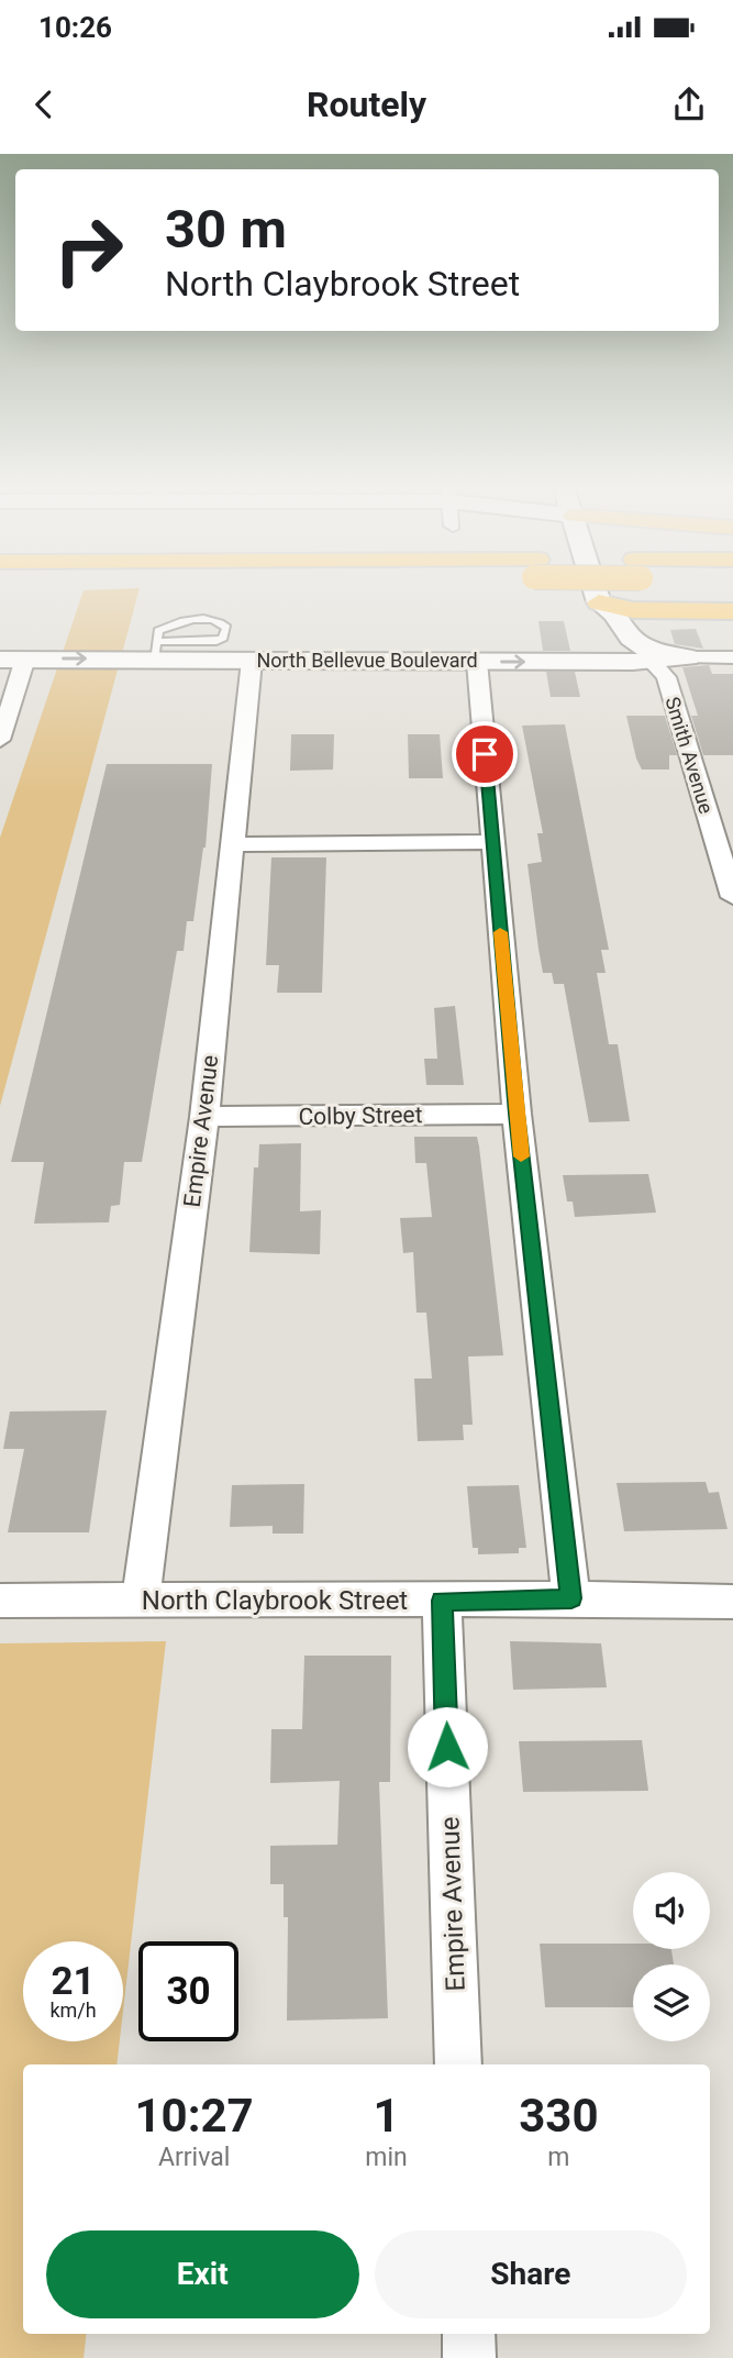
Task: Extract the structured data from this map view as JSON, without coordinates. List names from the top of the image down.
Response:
{
  "streets": {
    "main road": ["North Bellevue Boulevard"],
    "street": [
      "Smith Avenue",
      "Colby Street",
      "Empire Avenue",
      "North Claybrook Street"
    ]
  },
  "crossings": [
    ["North Bellevue Boulevard", "Smith Avenue"],
    ["North Bellevue Boulevard", "Empire Avenue"],
    ["Colby Street", "Empire Avenue"],
    ["Empire Avenue", "North Claybrook Street"]
  ],
  "page": {
    "status": "10:26",
    "header": "Routely",
    "turn": ["30 m", "North Claybrook Street"],
    "speed": "21 km/h",
    "limit": "30",
    "eta": [
      "10:27",
      "Arrival",
      "1",
      "min",
      "330",
      "m"
    ],
    "buttons": ["Exit", "Share"]
  }
}
